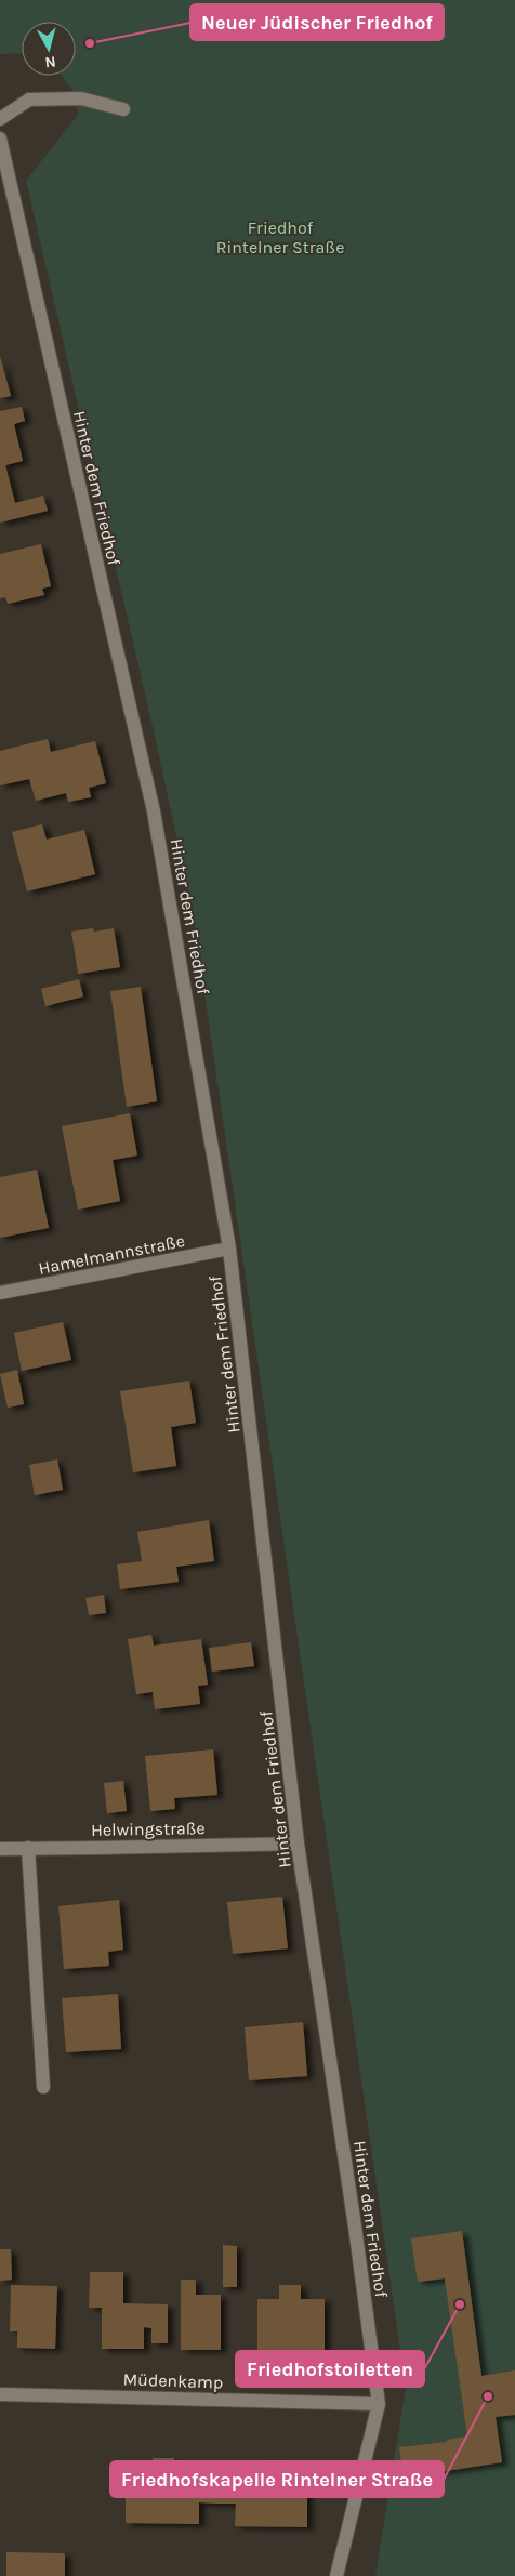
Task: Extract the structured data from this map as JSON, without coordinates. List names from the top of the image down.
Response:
{
  "streets": {
    "street": [
      "Hinter dem Friedhof",
      "Hamelmannstraße",
      "Helwingstraße",
      "Müdenkamp"
    ]
  },
  "crossings": [
    ["Hinter dem Friedhof", "Hamelmannstraße"],
    ["Hinter dem Friedhof", "Helwingstraße"],
    ["Hinter dem Friedhof", "Müdenkamp"]
  ],
  "parks": ["Friedhof Rintelner Straße"],
  "places": ["Neuer Jüdischer Friedhof", "Friedhofstoiletten", "Friedhofskapelle Rintelner Straße"],
  "north": "bottom"
}
